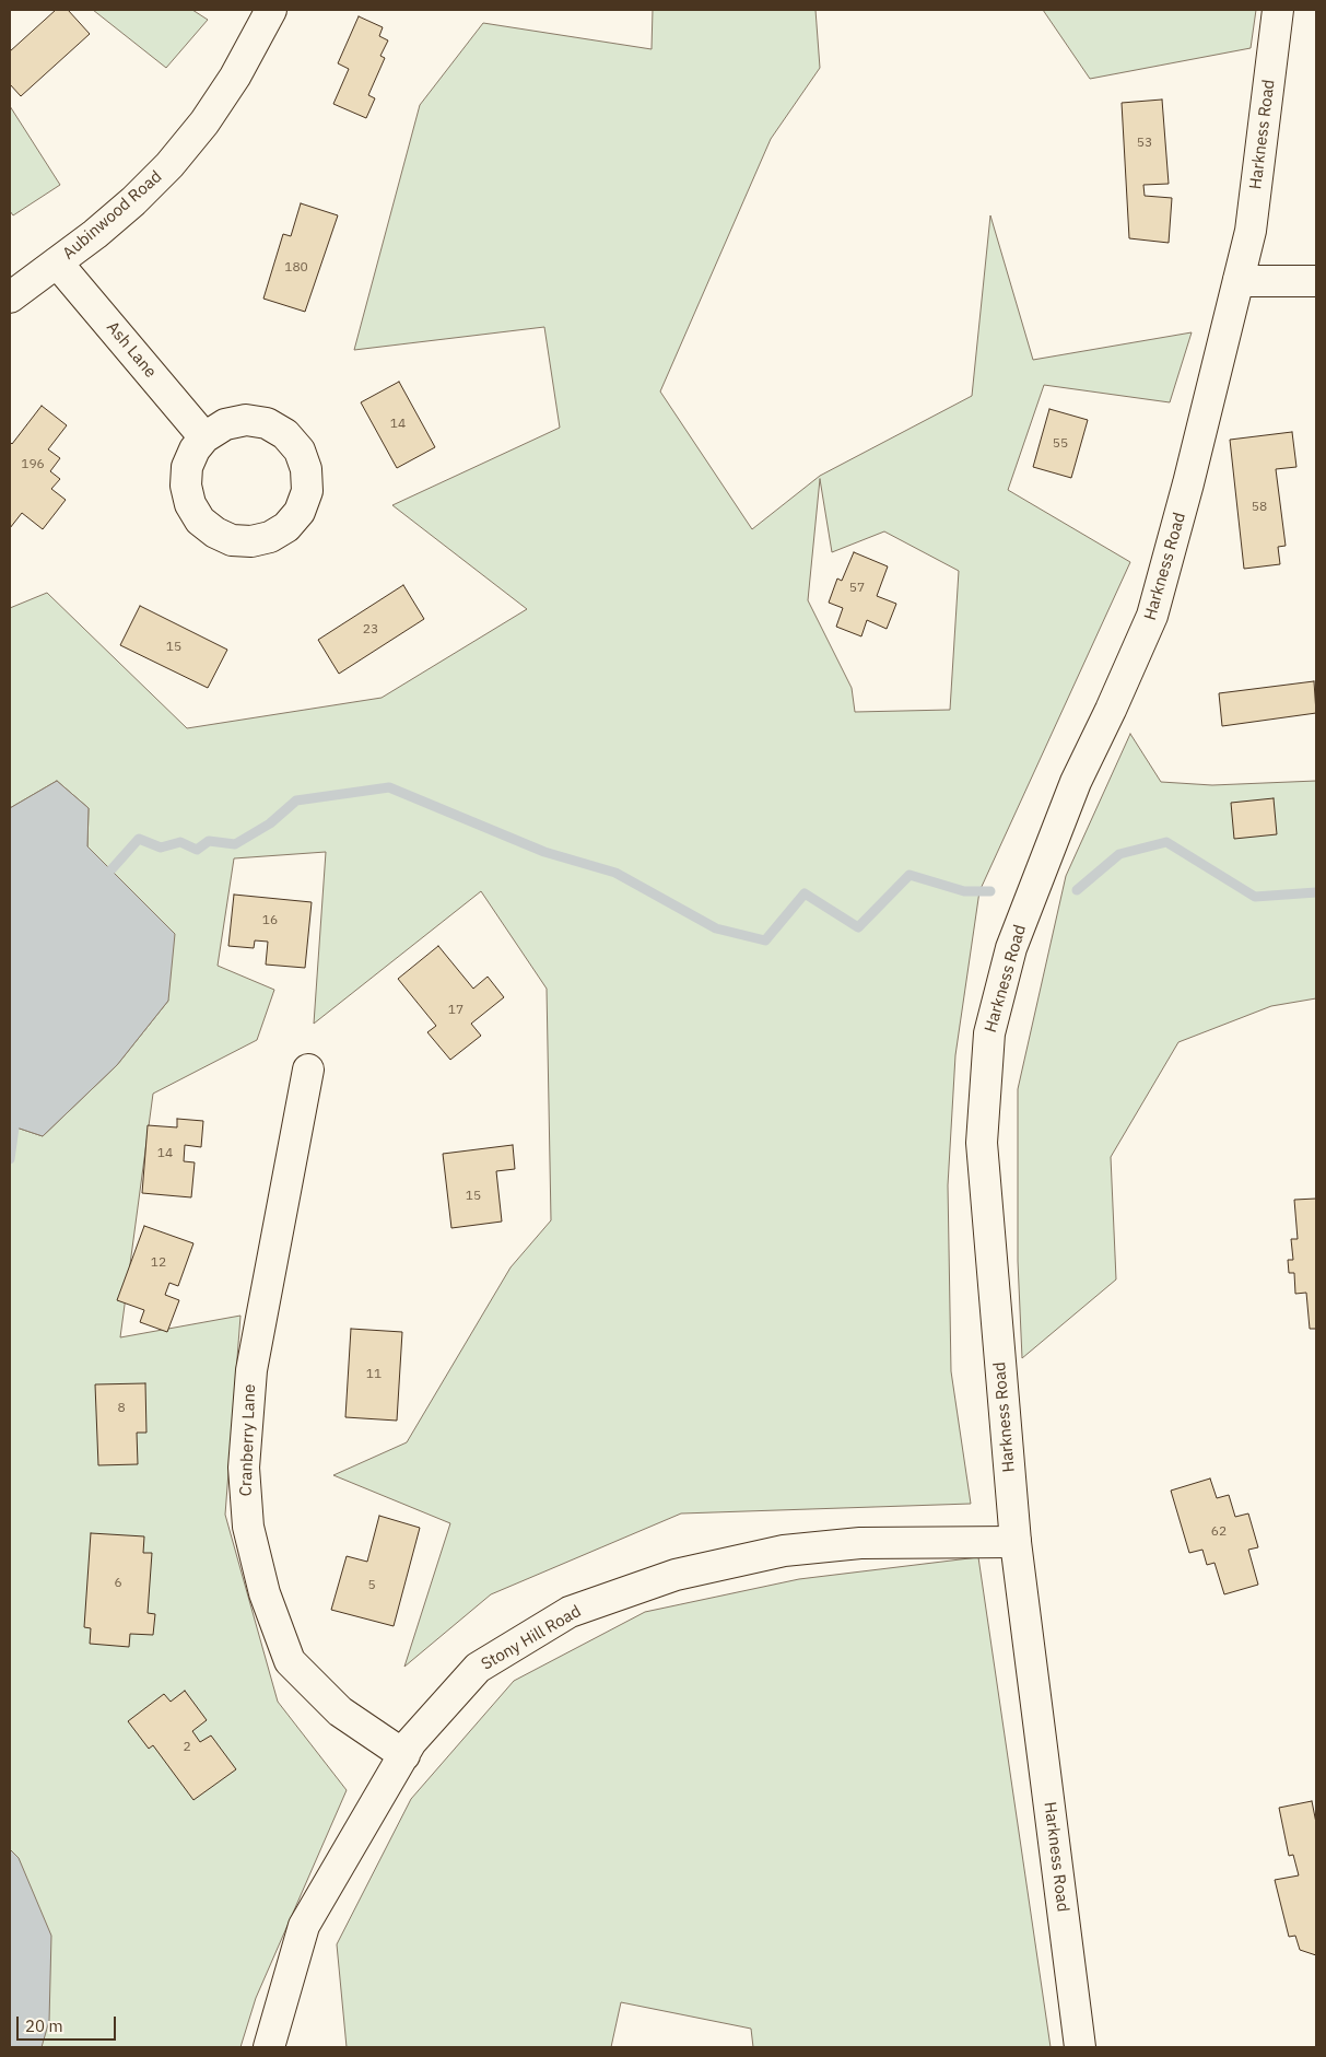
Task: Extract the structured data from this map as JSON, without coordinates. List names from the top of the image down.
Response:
{
  "streets": {
    "street": [
      "Harkness Road",
      "Aubinwood Road",
      "Ash Lane",
      "Cranberry Lane",
      "Stony Hill Road"
    ]
  },
  "crossings": [
    ["Harkness Road", "Stony Hill Road"],
    ["Aubinwood Road", "Ash Lane"],
    ["Cranberry Lane", "Stony Hill Road"]
  ],
  "house_numbers": [
    "53",
    "180",
    "14",
    "55",
    "196",
    "58",
    "57",
    "23",
    "15",
    "16",
    "17",
    "14",
    "15",
    "12",
    "11",
    "8",
    "62",
    "6",
    "5",
    "2"
  ],
  "scale_bar": "20 m"
}
